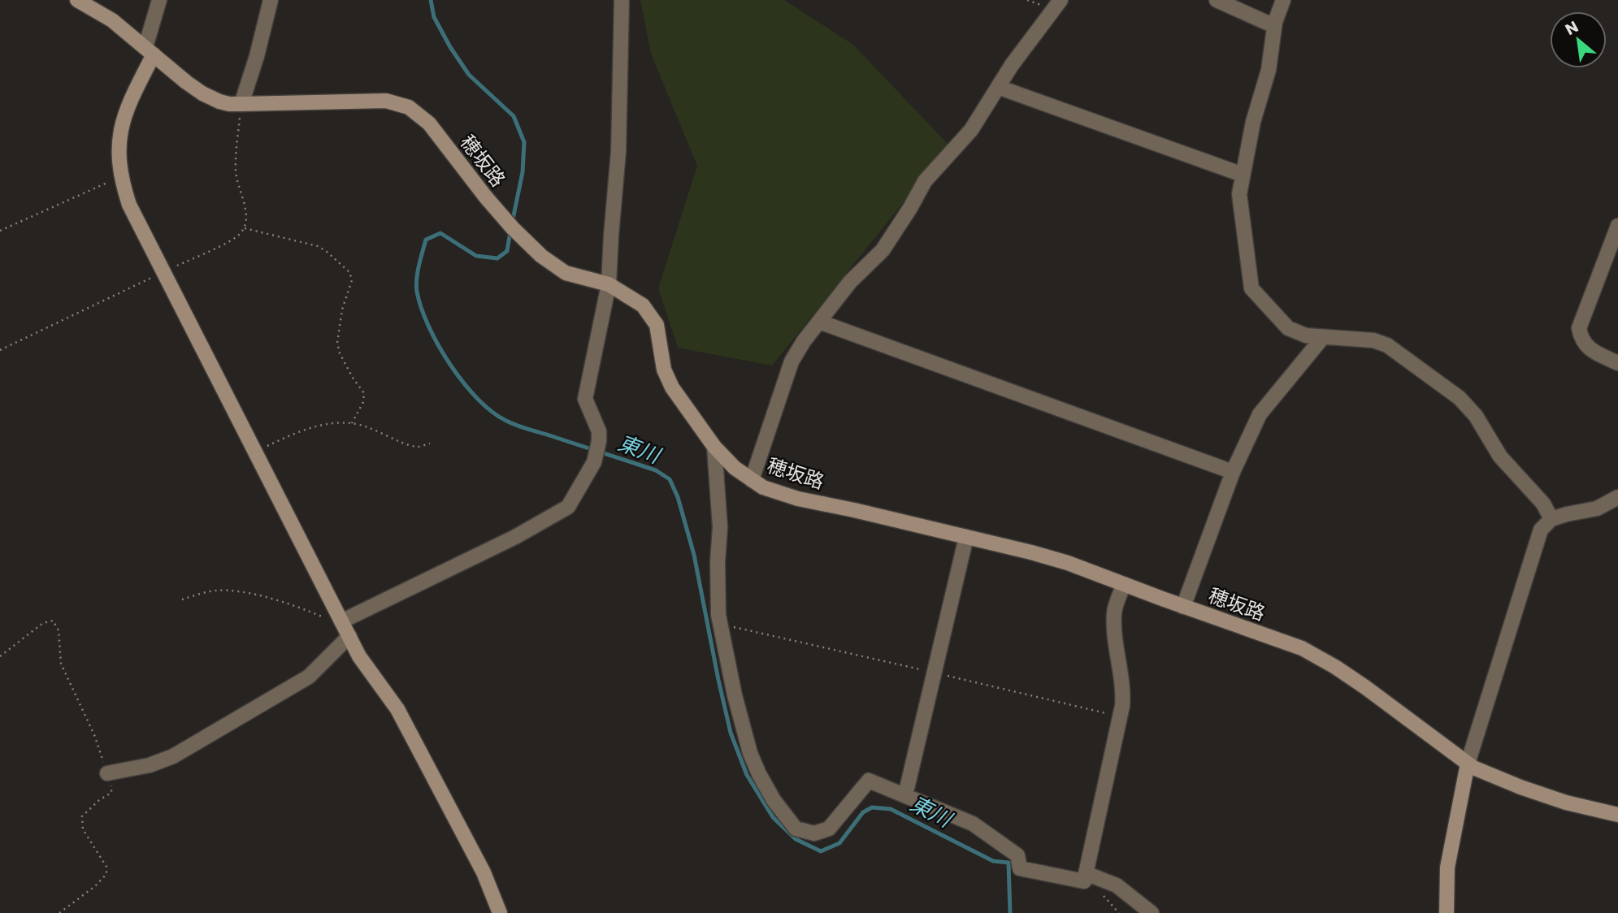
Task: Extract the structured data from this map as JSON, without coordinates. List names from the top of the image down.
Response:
{
  "streets": {
    "main road": ["穂坂路"]
  },
  "water": ["東川"],
  "north": "top left"
}
